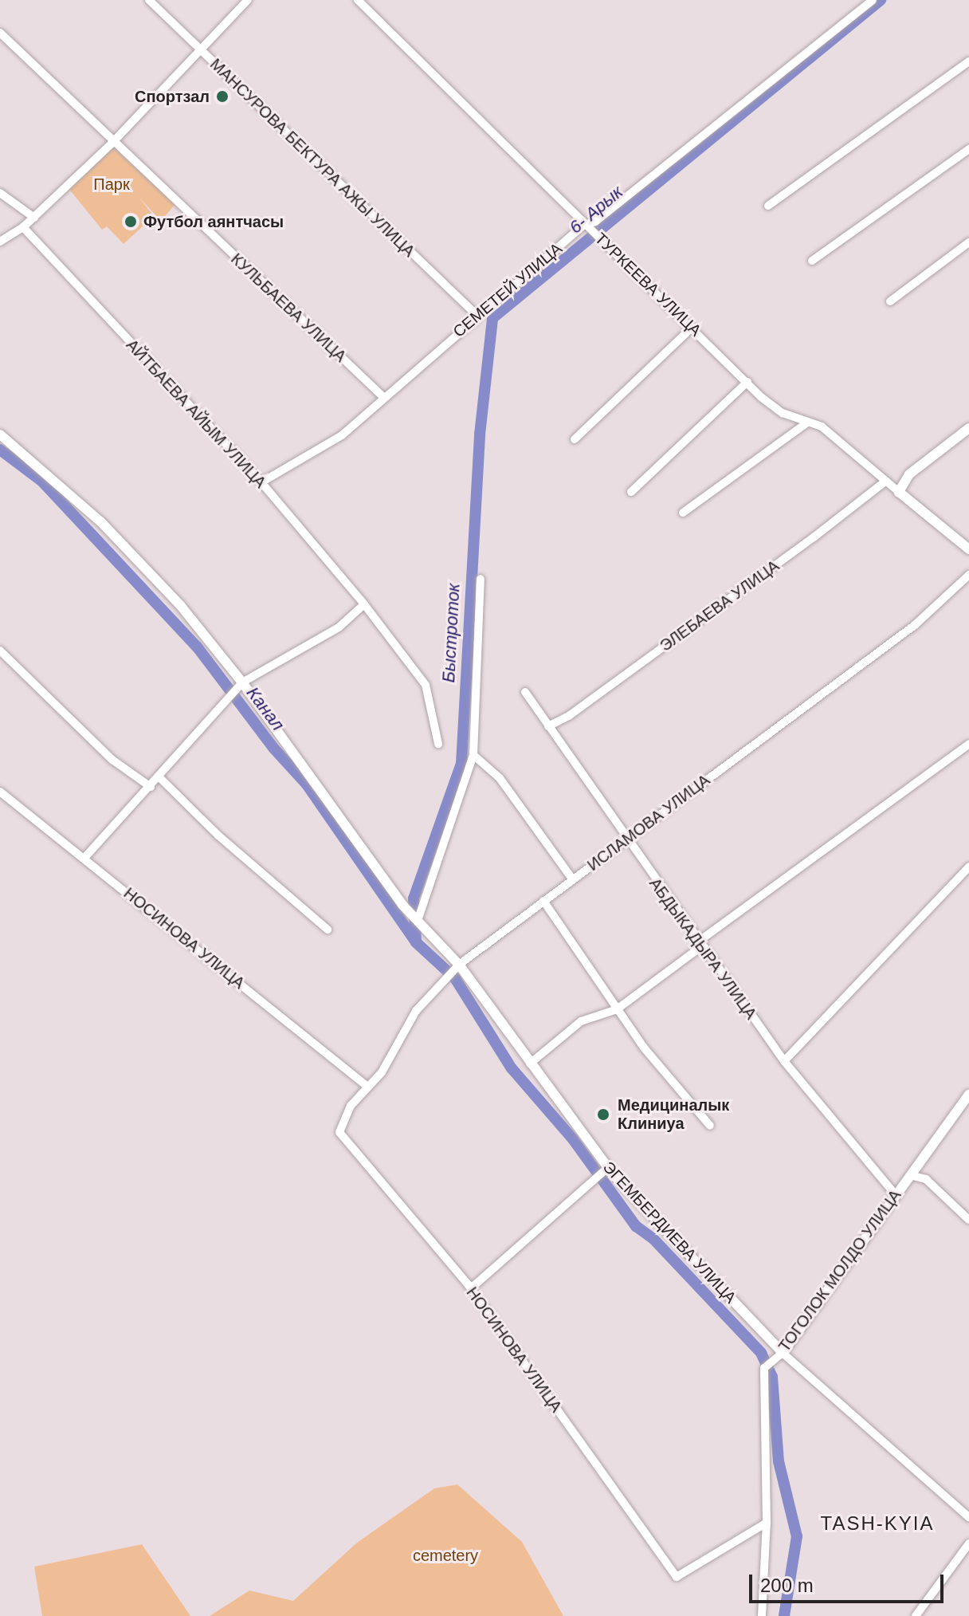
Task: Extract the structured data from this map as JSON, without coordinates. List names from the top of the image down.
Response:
{
  "streets": {
    "street": [
      "МАНСУРОВА БЕКТУРА АЖЫ УЛИЦА",
      "ТУРКЕЕВА УЛИЦА",
      "СЕМЕТЕЙ УЛИЦА",
      "КУЛЬБАЕВА УЛИЦА",
      "АЙТБАЕВА АЙЫМ УЛИЦА",
      "ЭЛЕБАЕВА УЛИЦА",
      "ИСЛАМОВА УЛИЦА",
      "НОСИНОВА УЛИЦА",
      "АБДЫКАДЫРА УЛИЦА",
      "ЭГЕМБЕРДИЕВА УЛИЦА",
      "ТОГОЛОК МОЛДО УЛИЦА"
    ]
  },
  "crossings": [
    ["МАНСУРОВА БЕКТУРА АЖЫ УЛИЦА", "СЕМЕТЕЙ УЛИЦА"],
    ["ТУРКЕЕВА УЛИЦА", "СЕМЕТЕЙ УЛИЦА"],
    ["ТУРКЕЕВА УЛИЦА", "ЭЛЕБАЕВА УЛИЦА"],
    ["СЕМЕТЕЙ УЛИЦА", "КУЛЬБАЕВА УЛИЦА"],
    ["СЕМЕТЕЙ УЛИЦА", "АЙТБАЕВА АЙЫМ УЛИЦА"],
    ["ЭЛЕБАЕВА УЛИЦА", "АБДЫКАДЫРА УЛИЦА"],
    ["ИСЛАМОВА УЛИЦА", "НОСИНОВА УЛИЦА"],
    ["ИСЛАМОВА УЛИЦА", "АБДЫКАДЫРА УЛИЦА"],
    ["ИСЛАМОВА УЛИЦА", "ЭГЕМБЕРДИЕВА УЛИЦА"],
    ["НОСИНОВА УЛИЦА", "ТОГОЛОК МОЛДО УЛИЦА"],
    ["АБДЫКАДЫРА УЛИЦА", "ТОГОЛОК МОЛДО УЛИЦА"],
    ["ЭГЕМБЕРДИЕВА УЛИЦА", "ТОГОЛОК МОЛДО УЛИЦА"]
  ],
  "districts": ["TASH-KYIA"],
  "water": ["6- Арык", "Быстроток", "Канал"],
  "parks": ["Парк", "cemetery"],
  "places": ["Спортзал", "Футбол аянтчасы", "Медициналык Клиниуа"],
  "scale_bar": "200 m"
}
